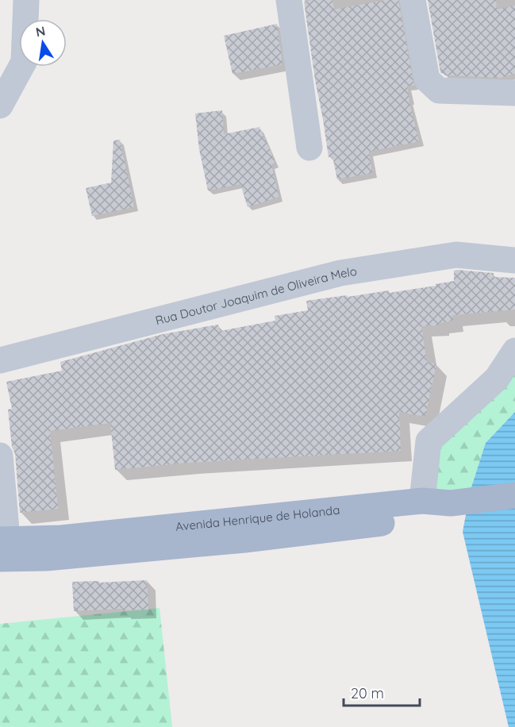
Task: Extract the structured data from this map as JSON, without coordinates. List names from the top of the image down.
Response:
{
  "streets": {
    "main road": ["Avenida Henrique de Holanda"],
    "street": ["Rua Doutor Joaquim de Oliveira Melo"]
  },
  "scale_bar": "20 m",
  "north": "top"
}
